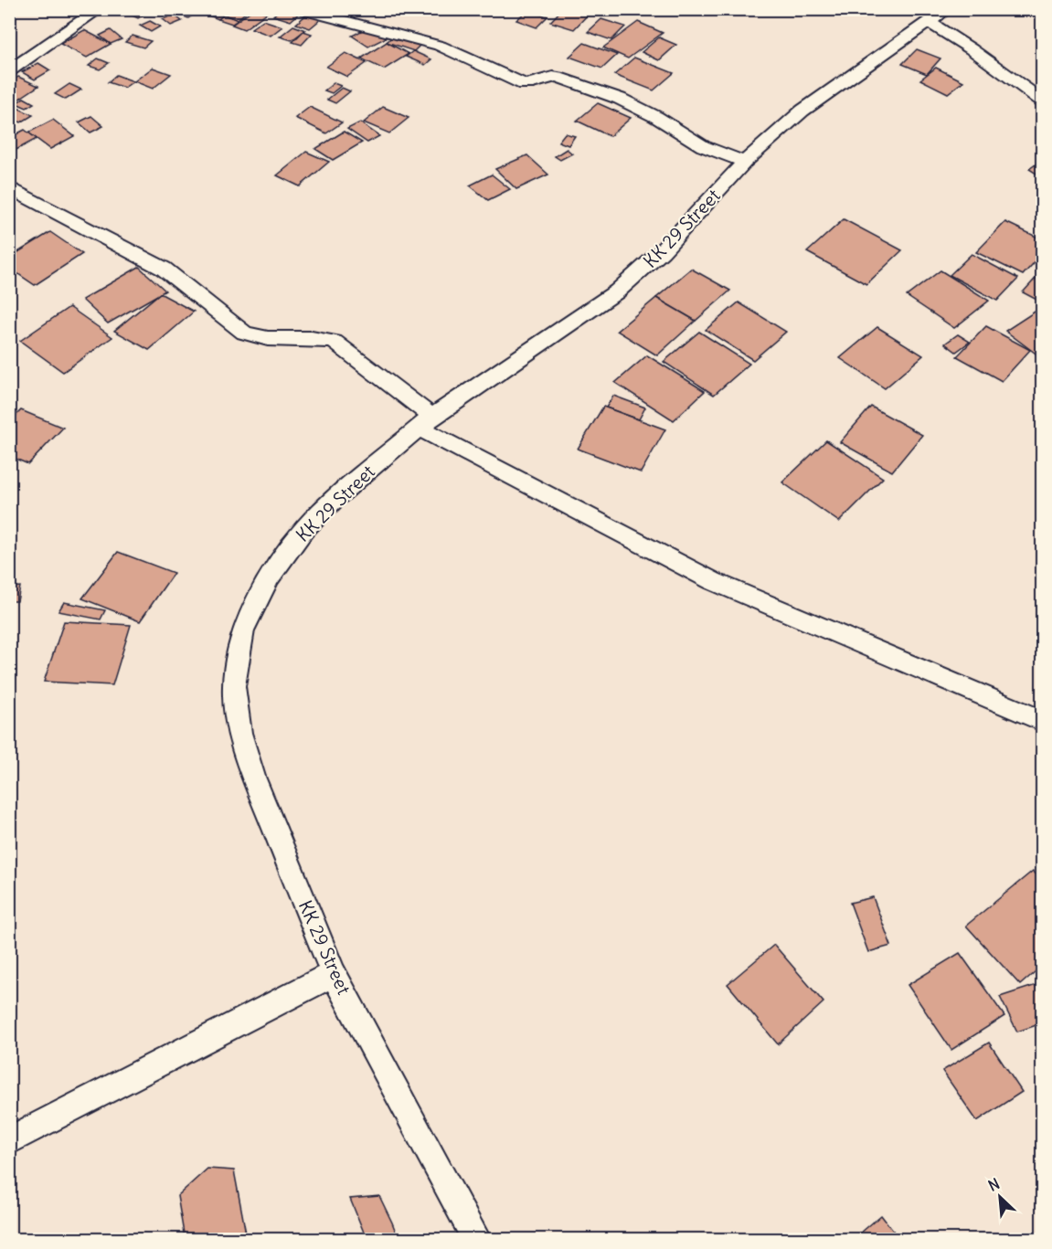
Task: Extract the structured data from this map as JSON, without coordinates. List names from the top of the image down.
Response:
{
  "streets": {
    "street": ["KK 29 Street"]
  },
  "north": "top left"
}
